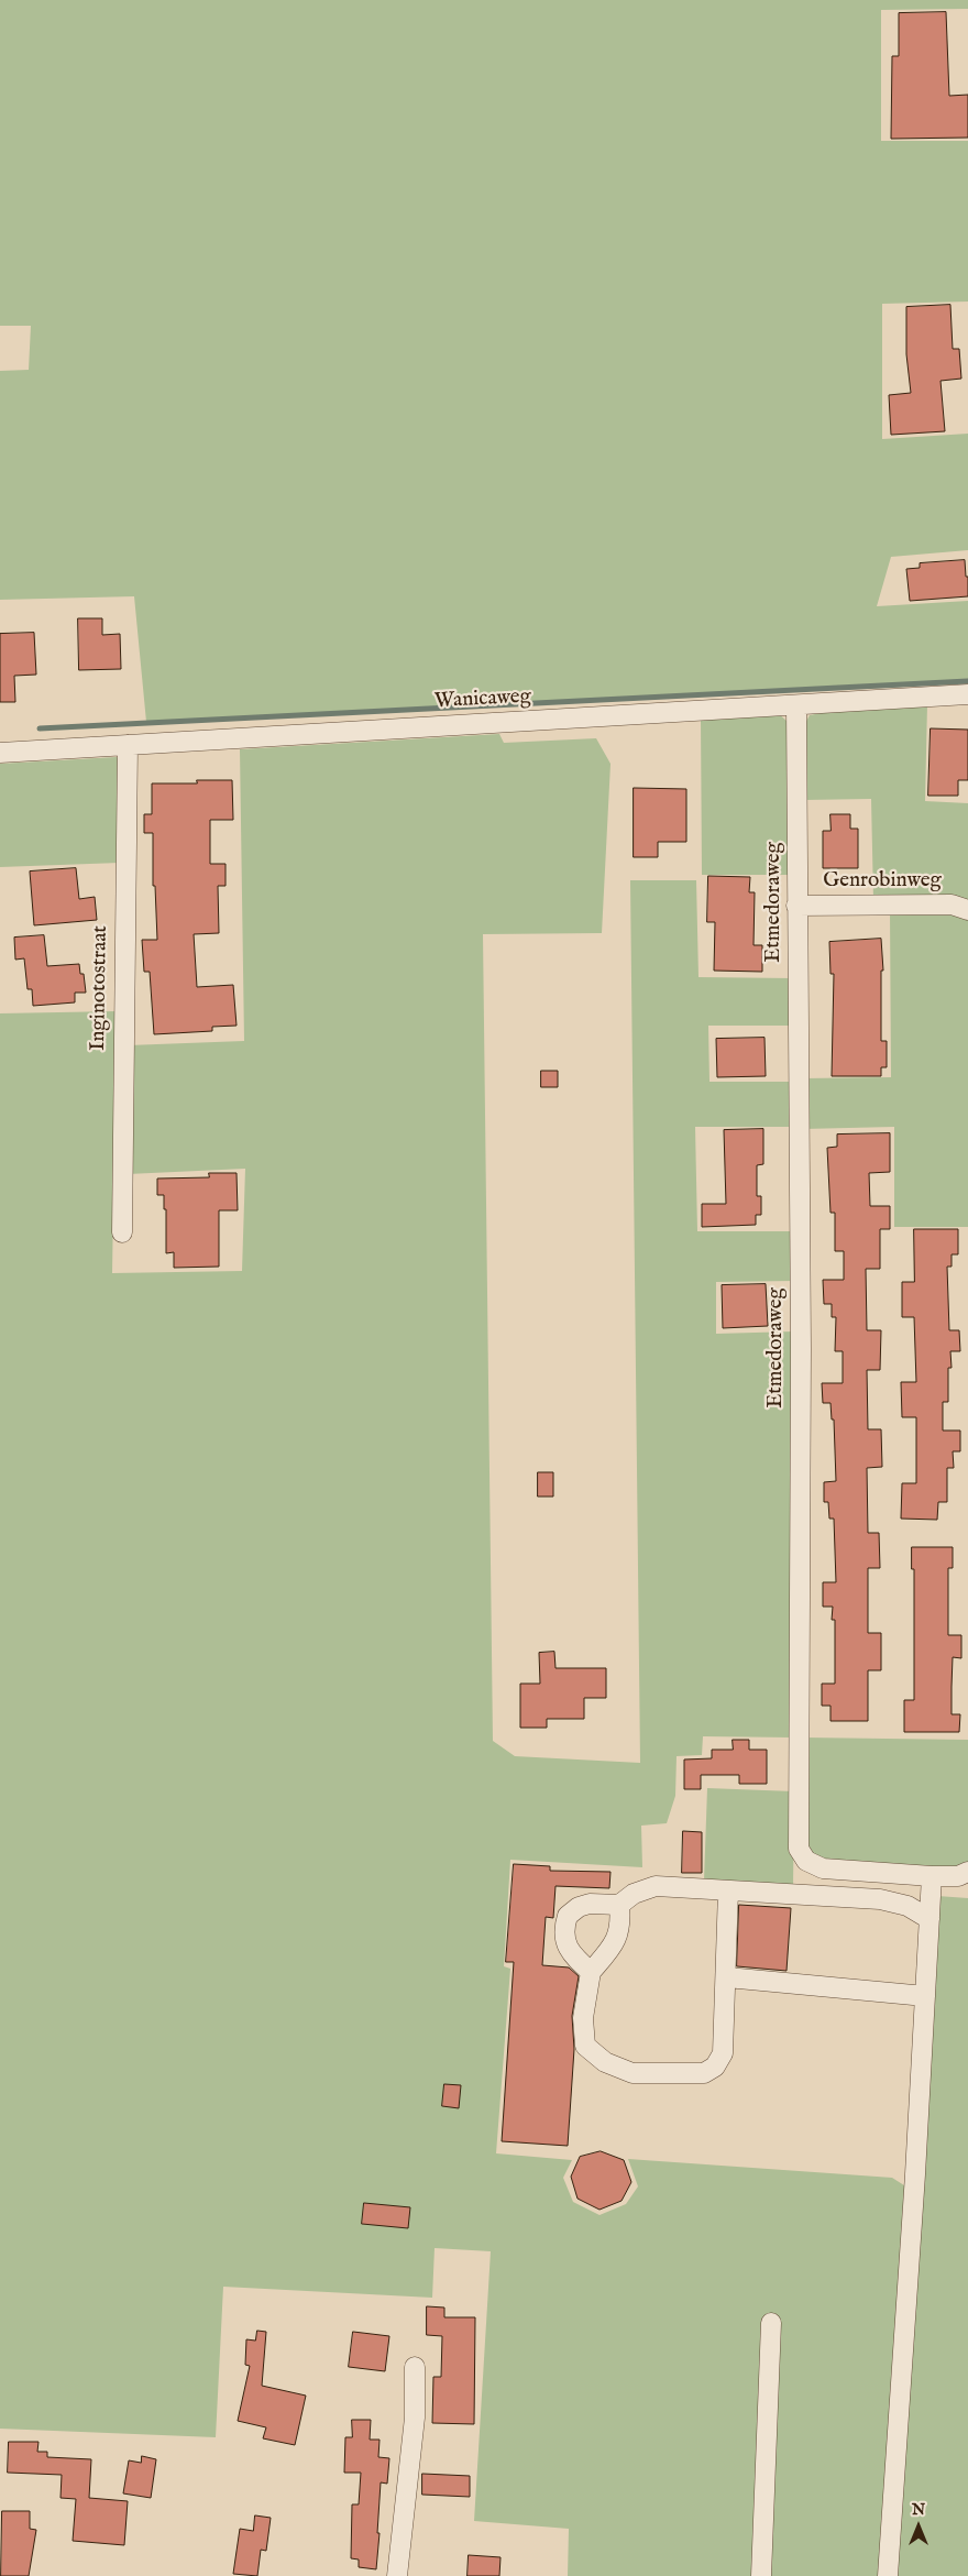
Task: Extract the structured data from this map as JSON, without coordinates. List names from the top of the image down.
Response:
{
  "streets": {
    "street": [
      "Wanicaweg",
      "Genrobinweg",
      "Etmedoraweg",
      "Inginotostraat"
    ]
  },
  "crossings": [
    ["Wanicaweg", "Etmedoraweg"],
    ["Wanicaweg", "Inginotostraat"],
    ["Genrobinweg", "Etmedoraweg"]
  ],
  "north": "top"
}
